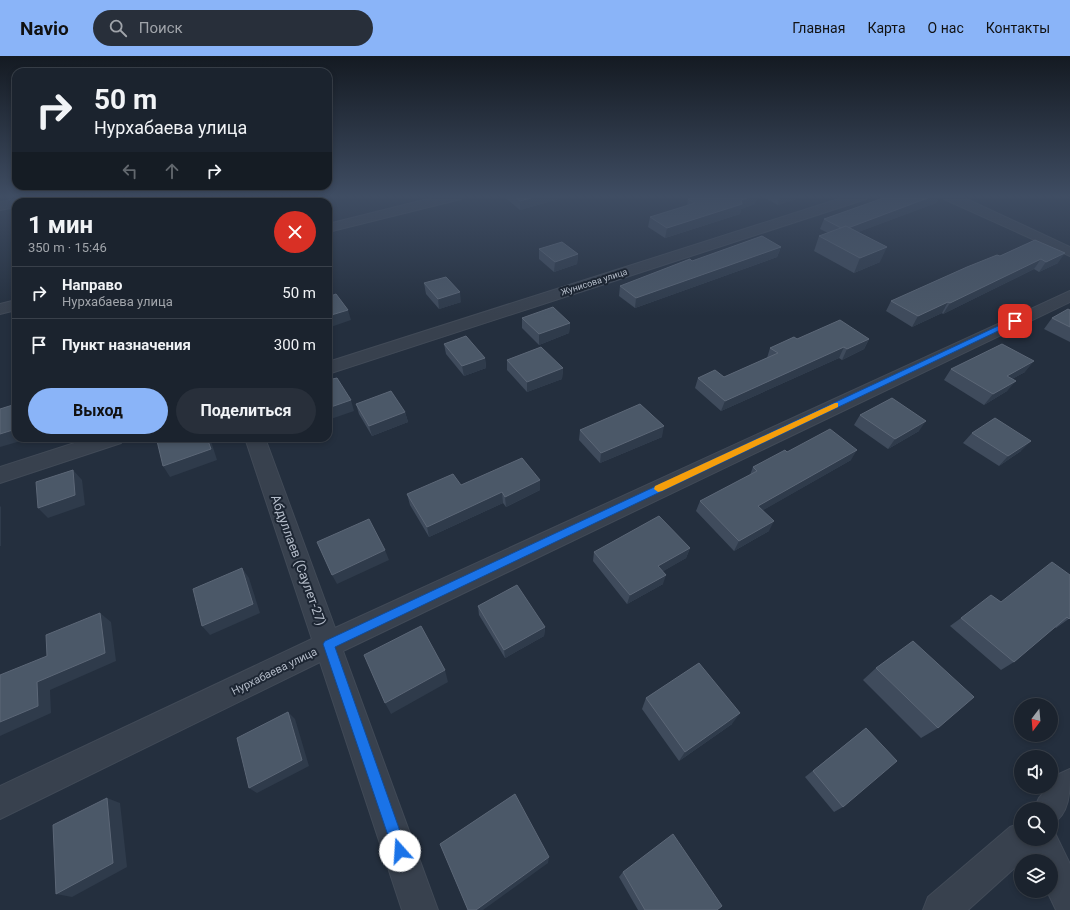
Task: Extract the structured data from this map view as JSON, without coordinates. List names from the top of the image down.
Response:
{
  "streets": {
    "street": ["Жунисова улица", "Абдуллаев (Саулет-27)", "Нурхабаева улица"]
  },
  "crossings": [
    ["Абдуллаев (Саулет-27)", "Нурхабаева улица"]
  ],
  "north": "bottom",
  "page": {
    "header": "Navio",
    "search": "Поиск",
    "nav": [
      "Главная",
      "Карта",
      "О нас",
      "Контакты"
    ],
    "turn": ["50 m", "Нурхабаева улица"],
    "heading": ["1 мин", "350 m · 15:46"],
    "list": [
      {
        "name": "Направо",
        "note": "Нурхабаева улица",
        "value": "50 m"
      },
      {
        "name": "Пункт назначения",
        "value": "300 m"
      }
    ],
    "buttons": ["Выход", "Поделиться"]
  }
}
